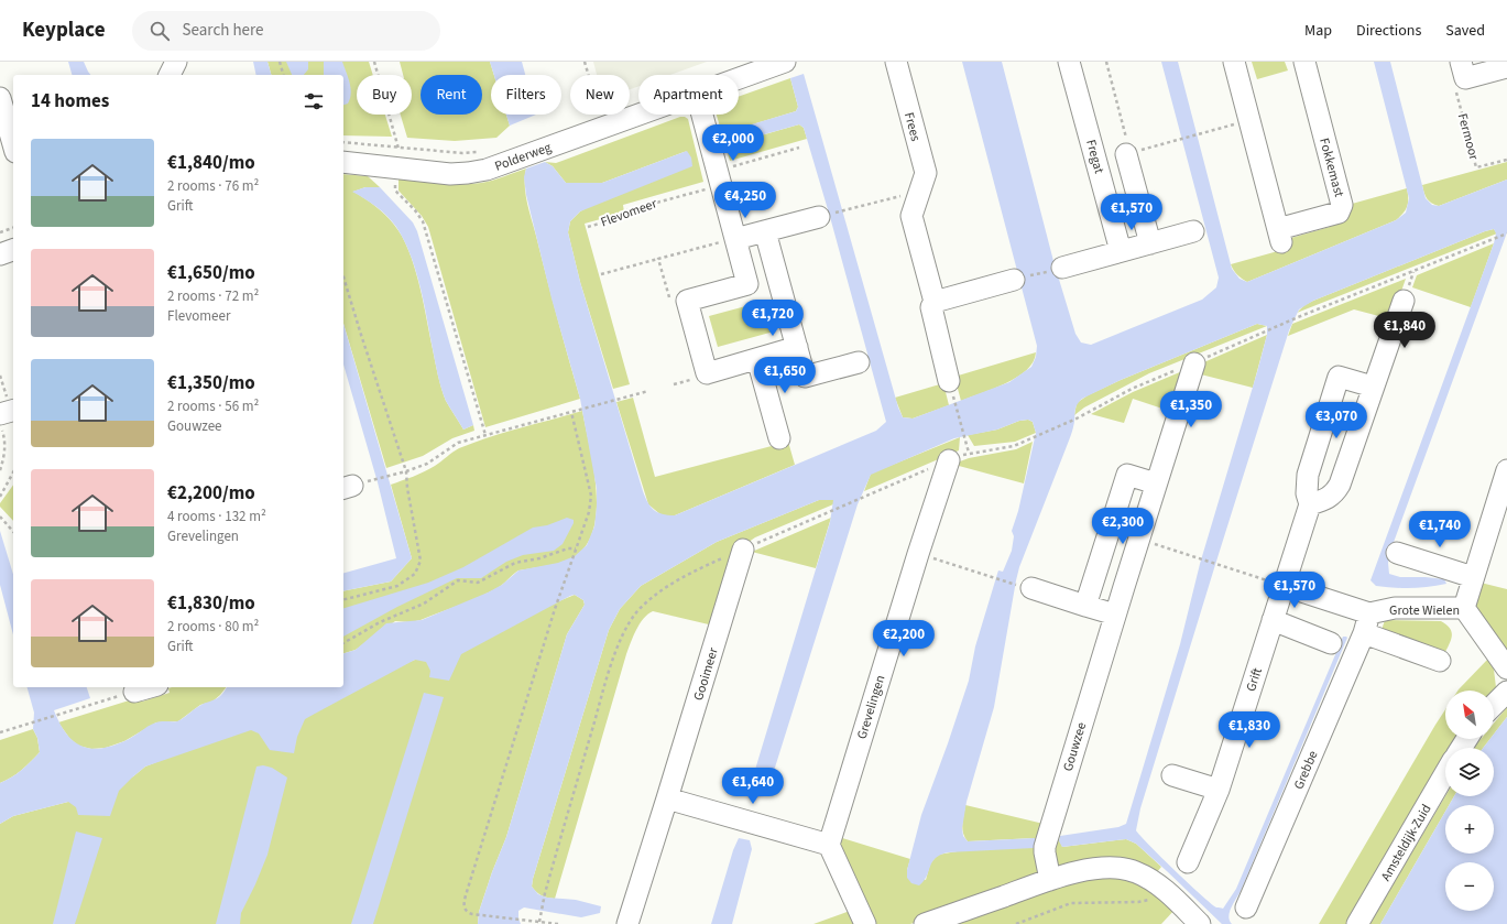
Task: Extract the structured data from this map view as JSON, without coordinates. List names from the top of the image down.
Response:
{
  "streets": {
    "street": [
      "Frees",
      "Polderweg",
      "Fregat",
      "Fokkemast",
      "Grote Wielen",
      "Gooimeer",
      "Grift",
      "Grevelingen",
      "Gouwzee",
      "Grebbe",
      "Amsteldijk-Zuid"
    ],
    "path": ["Fermoor", "Flevomeer"]
  },
  "crossings": [
    ["Grote Wielen", "Grift"],
    ["Grote Wielen", "Grebbe"]
  ],
  "north": "top left",
  "page": {
    "header": "Keyplace",
    "search": "Search here",
    "nav": ["Map", "Directions", "Saved"],
    "chip": [
      "Buy",
      "Rent",
      "Filters",
      "New",
      "Apartment"
    ],
    "heading": "14 homes",
    "price": [
      "€2,000",
      "€4,250",
      "€1,570",
      "€1,720",
      "€1,840",
      "€1,650",
      "€1,350",
      "€3,070",
      "€2,300",
      "€1,740",
      "€1,570",
      "€2,200",
      "€1,830",
      "€1,640"
    ],
    "list": [
      {
        "name": "€1,840/mo",
        "note": "2 rooms · 76 m² · Grift"
      },
      {
        "name": "€1,650/mo",
        "note": "2 rooms · 72 m² · Flevomeer"
      },
      {
        "name": "€1,350/mo",
        "note": "2 rooms · 56 m² · Gouwzee"
      },
      {
        "name": "€2,200/mo",
        "note": "4 rooms · 132 m² · Grevelingen"
      },
      {
        "name": "€1,830/mo",
        "note": "2 rooms · 80 m² · Grift"
      }
    ],
    "map_buttons": ["+", "−"]
  }
}
